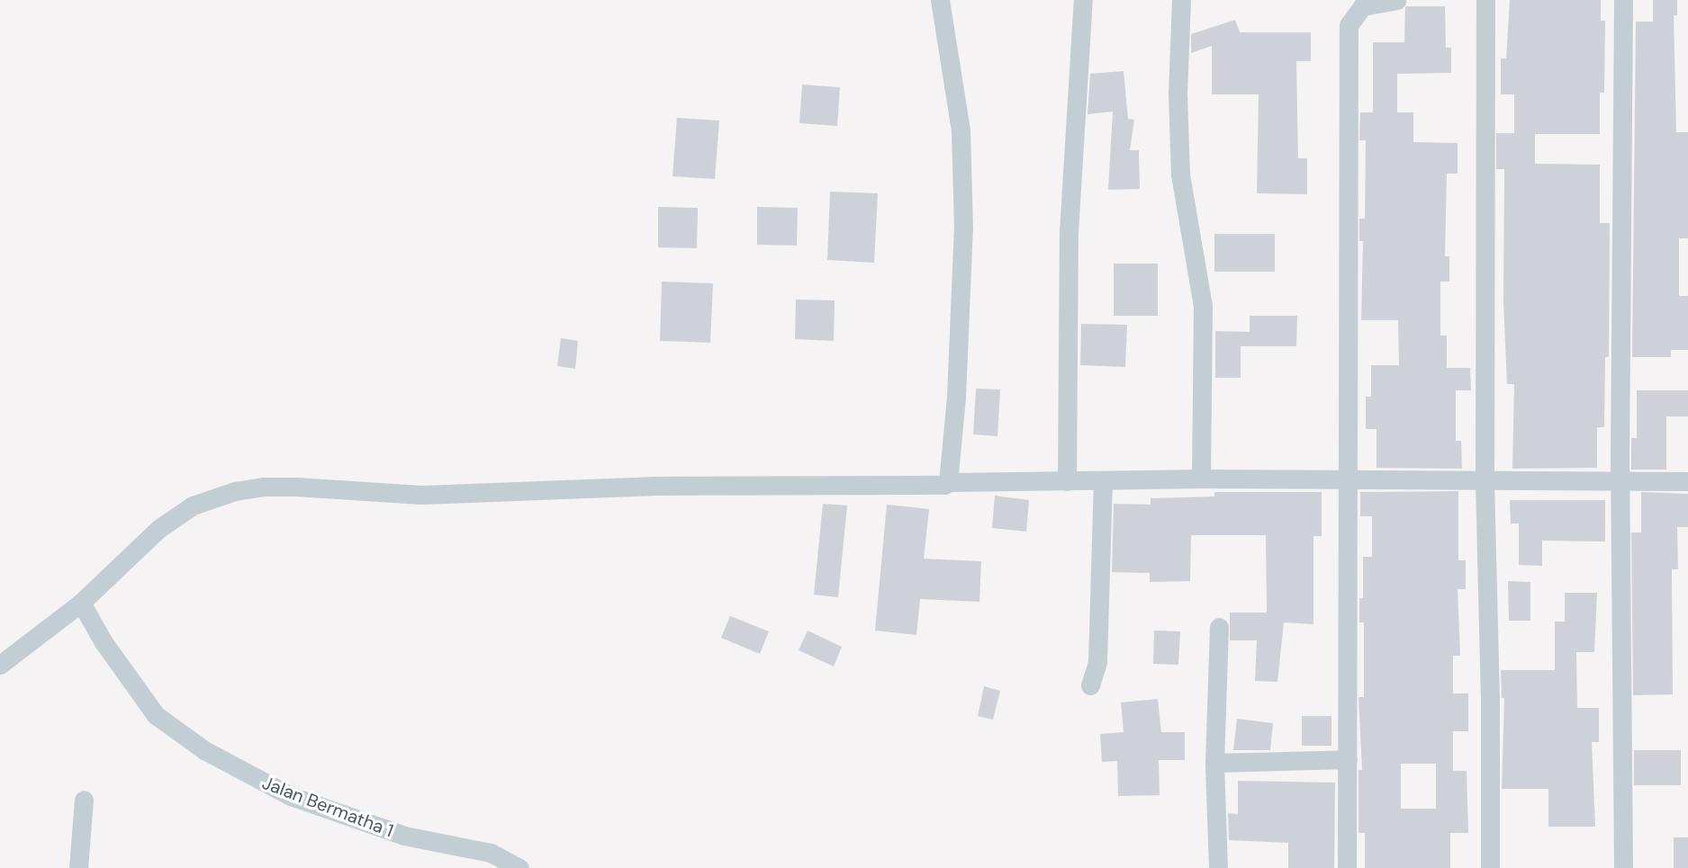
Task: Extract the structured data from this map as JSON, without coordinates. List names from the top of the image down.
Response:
{
  "streets": {
    "street": ["Jalan Bermatha 1"]
  }
}
